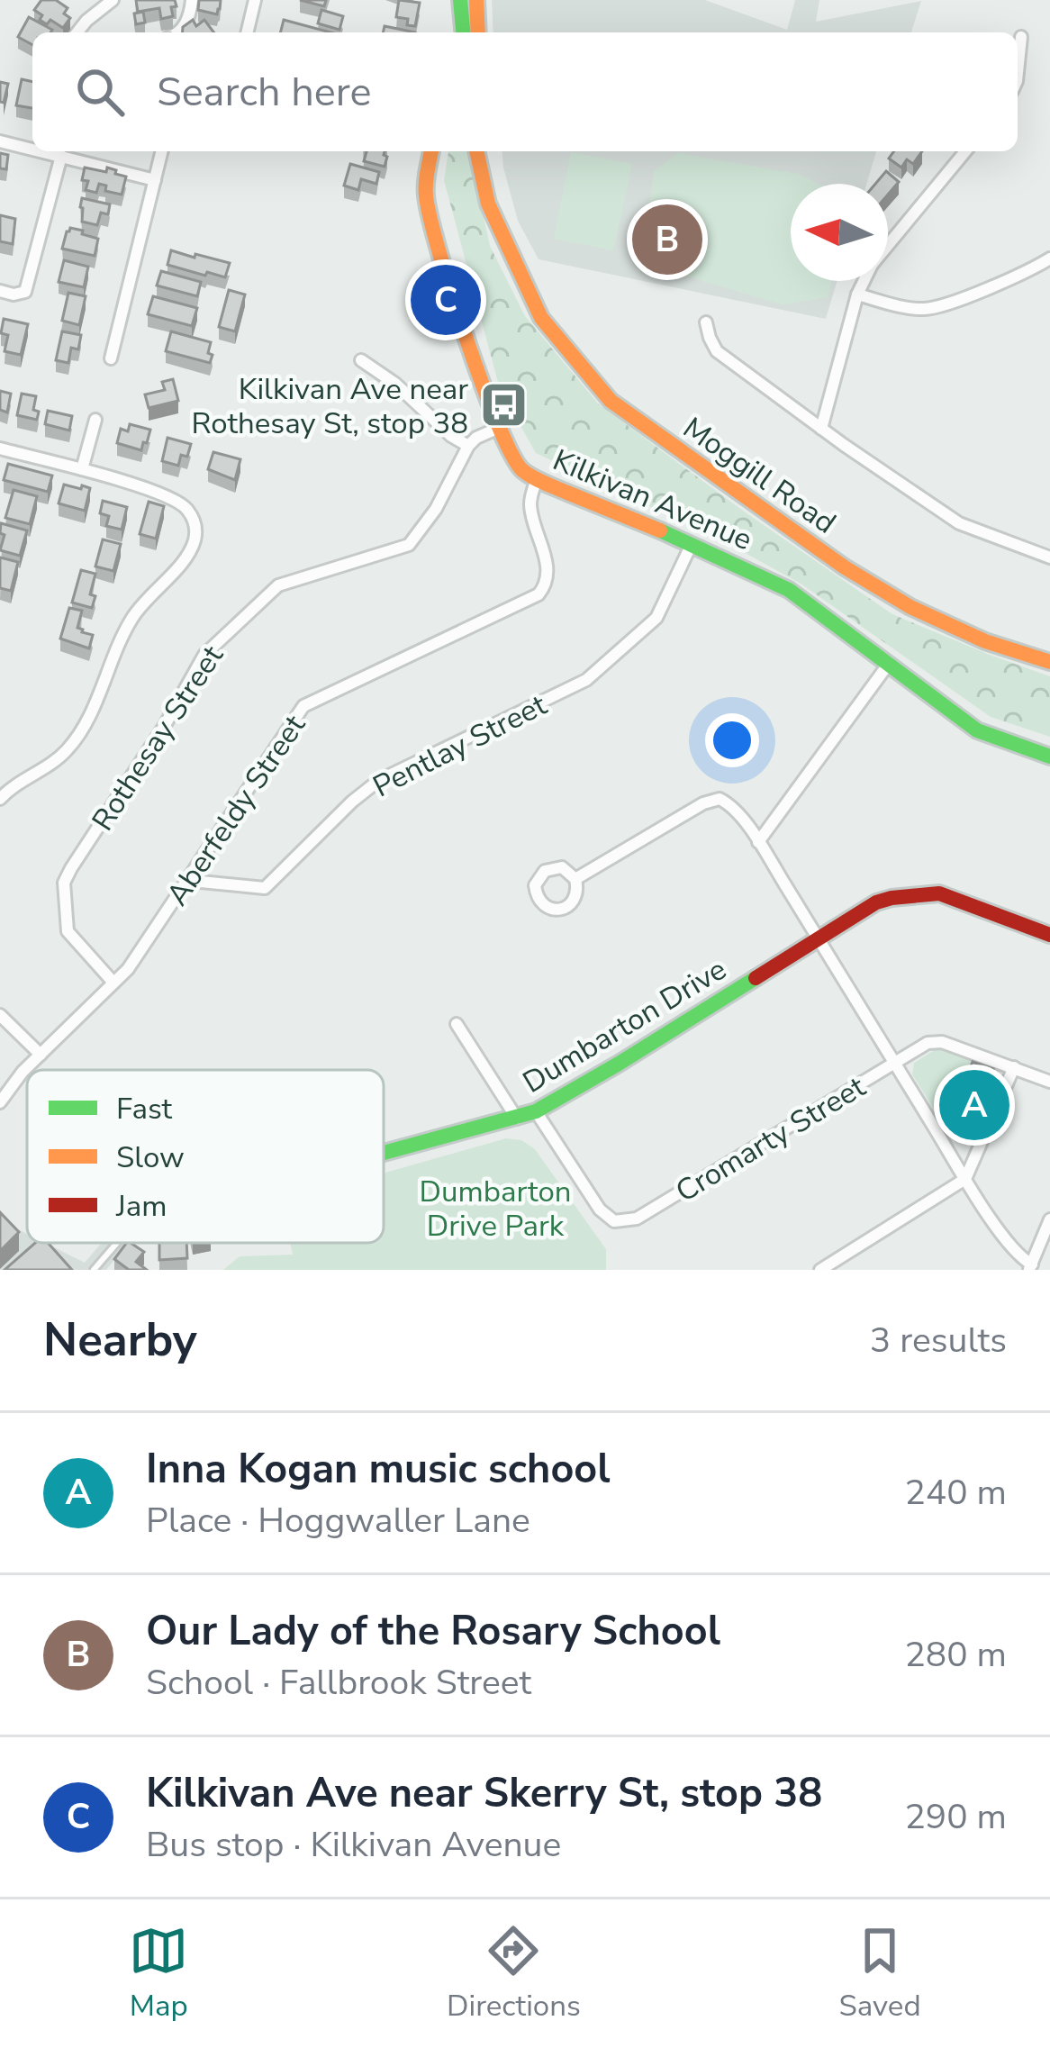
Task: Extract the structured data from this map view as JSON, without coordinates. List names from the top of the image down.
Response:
{
  "streets": {
    "street": [
      "Moggill Road",
      "Kilkivan Avenue",
      "Rothesay Street",
      "Pentlay Street",
      "Aberfeldy Street",
      "Dumbarton Drive",
      "Cromarty Street"
    ]
  },
  "crossings": [
    ["Kilkivan Avenue", "Pentlay Street"],
    ["Kilkivan Avenue", "Aberfeldy Street"],
    ["Rothesay Street", "Aberfeldy Street"],
    ["Pentlay Street", "Aberfeldy Street"],
    ["Dumbarton Drive", "Cromarty Street"]
  ],
  "parks": ["Dumbarton Drive Park"],
  "places": {
    "bus stop": ["Kilkivan Ave near Rothesay St, stop 38"]
  },
  "legend": ["Fast", "Slow", "Jam"],
  "north": "left",
  "page": {
    "search": "Search here",
    "pins": ["B", "C", "A"],
    "heading": ["Nearby", "3 results"],
    "list": [
      {
        "mark": "A",
        "name": "Inna Kogan music school",
        "note": "Place · Hoggwaller Lane",
        "value": "240 m"
      },
      {
        "mark": "B",
        "name": "Our Lady of the Rosary School",
        "note": "School · Fallbrook Street",
        "value": "280 m"
      },
      {
        "mark": "C",
        "name": "Kilkivan Ave near Skerry St, stop 38",
        "note": "Bus stop · Kilkivan Avenue",
        "value": "290 m"
      }
    ],
    "nav": ["Map", "Directions", "Saved"]
  }
}
